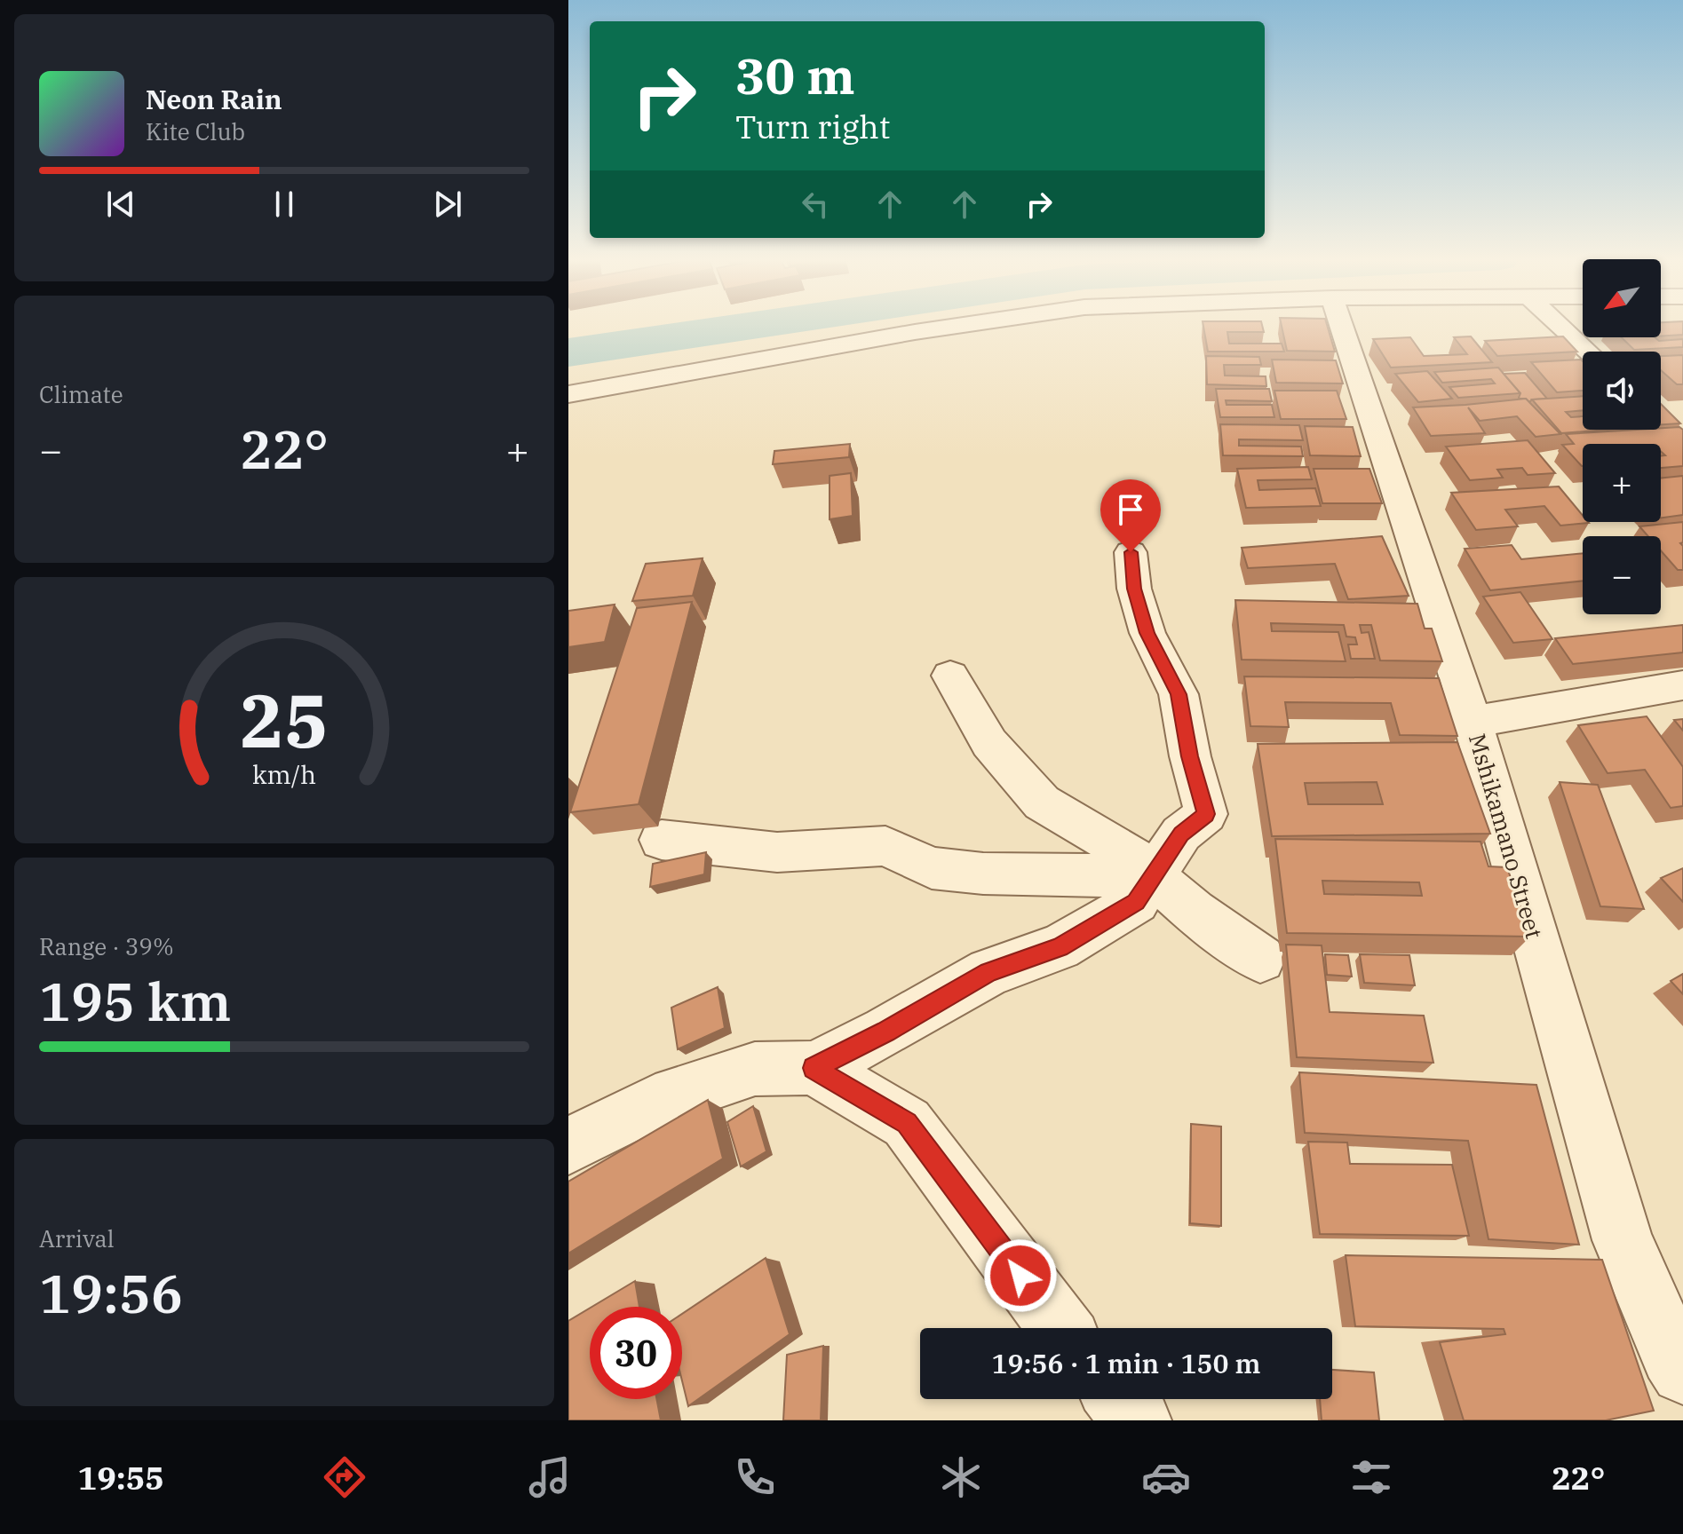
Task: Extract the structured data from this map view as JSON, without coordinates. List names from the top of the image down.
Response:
{
  "streets": {
    "street": ["Mshikamano Street"]
  },
  "north": "bottom left",
  "page": {
    "turn": ["30 m", "Turn right"],
    "song": ["Neon Rain", "Kite Club"],
    "map_buttons": ["+", "−"],
    "tile": [
      "Climate",
      ["Range · 39%", "195 km"],
      ["Arrival", "19:56"]
    ],
    "heat": ["−", "22°", "+"],
    "limit": "30",
    "trip": "19:56 · 1 min · 150 m",
    "tabs": ["19:55", "22°"],
    "gauge": ["25", "km/h"]
  }
}
